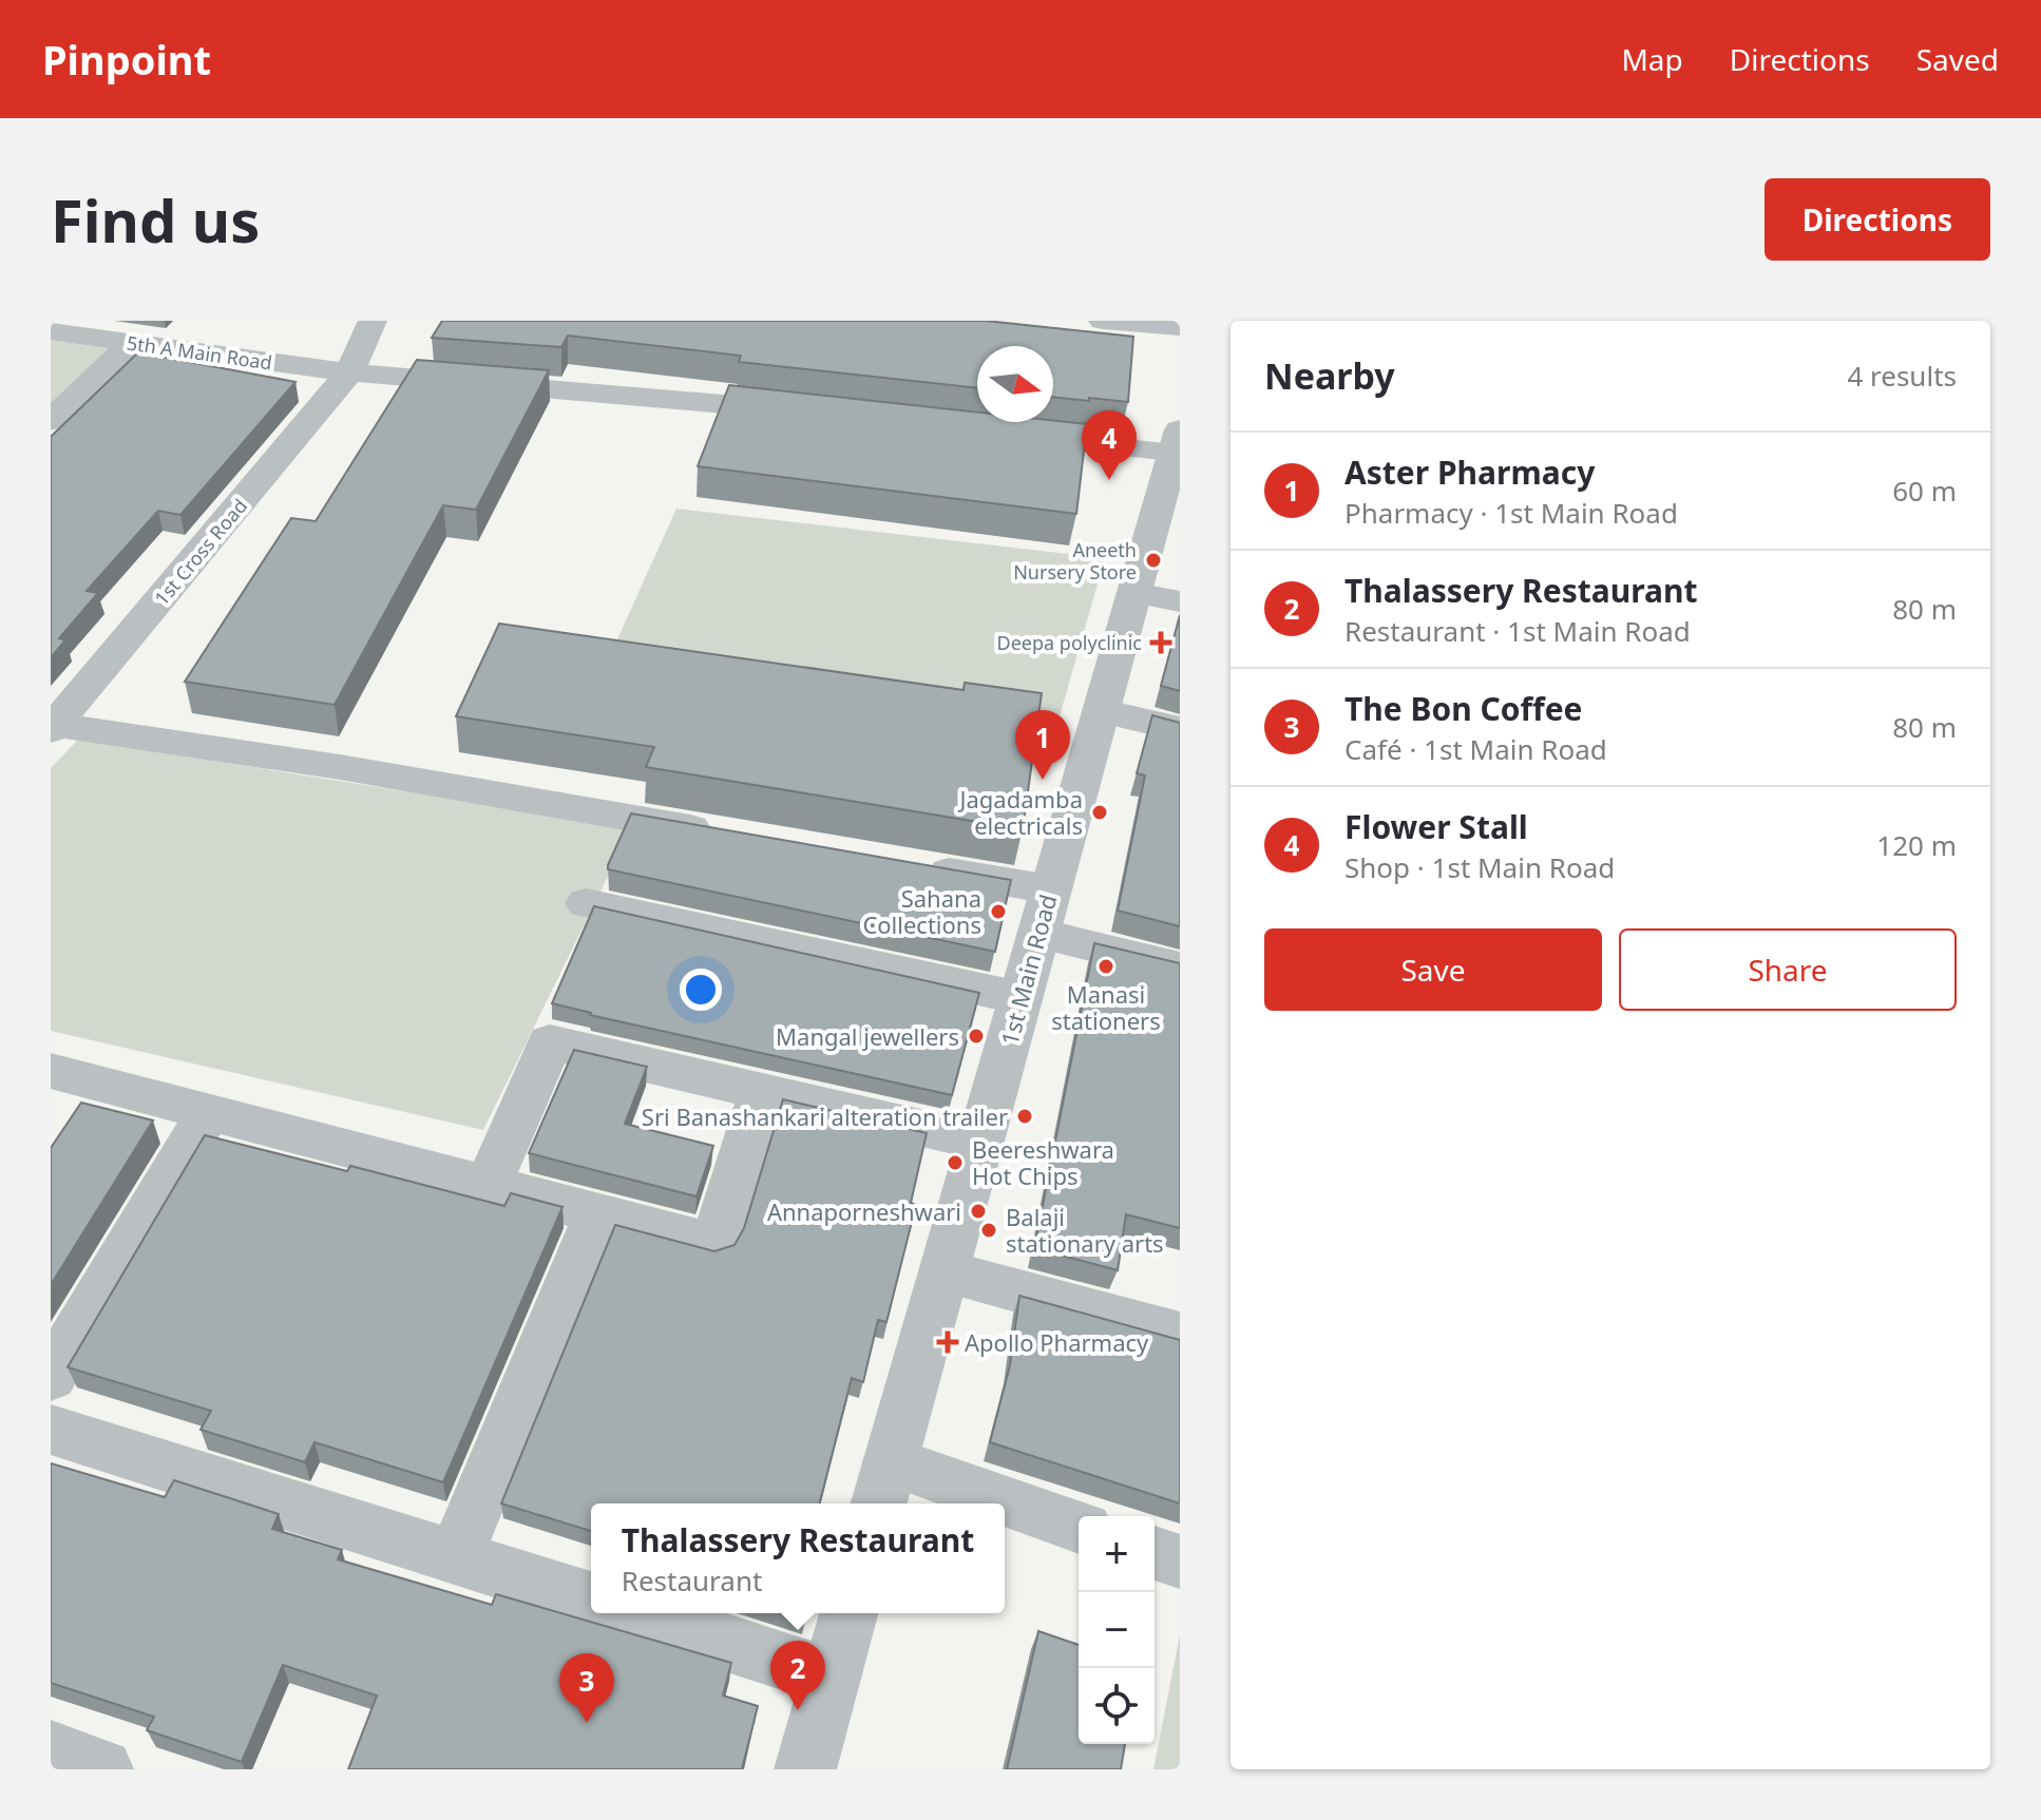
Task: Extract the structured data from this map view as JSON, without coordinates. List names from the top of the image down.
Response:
{
  "streets": {
    "street": ["5th A Main Road", "1st Cross Road", "1st Main Road"]
  },
  "crossings": [
    ["5th A Main Road", "1st Cross Road"]
  ],
  "places": {
    "other": [
      "Aneeth Nursery Store",
      "Jagadamba electricals",
      "Sahana Collections",
      "Manasi stationers",
      "Mangal jewellers",
      "Sri Banashankari alteration trailer",
      "Beereshwara Hot Chips",
      "Annaporneshwari",
      "Balaji stationary arts"
    ],
    "health": ["Deepa polyclinic", "Apollo Pharmacy"]
  },
  "north": "right",
  "page": {
    "header": "Pinpoint",
    "nav": ["Map", "Directions", "Saved"],
    "buttons": [
      "Directions",
      ["Save", "Share"]
    ],
    "title": "Find us",
    "heading": ["Nearby", "4 results"],
    "pins": [
      "4",
      "1",
      "2",
      "3"
    ],
    "list": [
      {
        "mark": "1",
        "name": "Aster Pharmacy",
        "note": "Pharmacy · 1st Main Road",
        "value": "60 m"
      },
      {
        "mark": "2",
        "name": "Thalassery Restaurant",
        "note": "Restaurant · 1st Main Road",
        "value": "80 m"
      },
      {
        "mark": "3",
        "name": "The Bon Coffee",
        "note": "Café · 1st Main Road",
        "value": "80 m"
      },
      {
        "mark": "4",
        "name": "Flower Stall",
        "note": "Shop · 1st Main Road",
        "value": "120 m"
      }
    ],
    "popup": ["Thalassery Restaurant", "Restaurant"],
    "map_buttons": ["+", "−"]
  }
}
